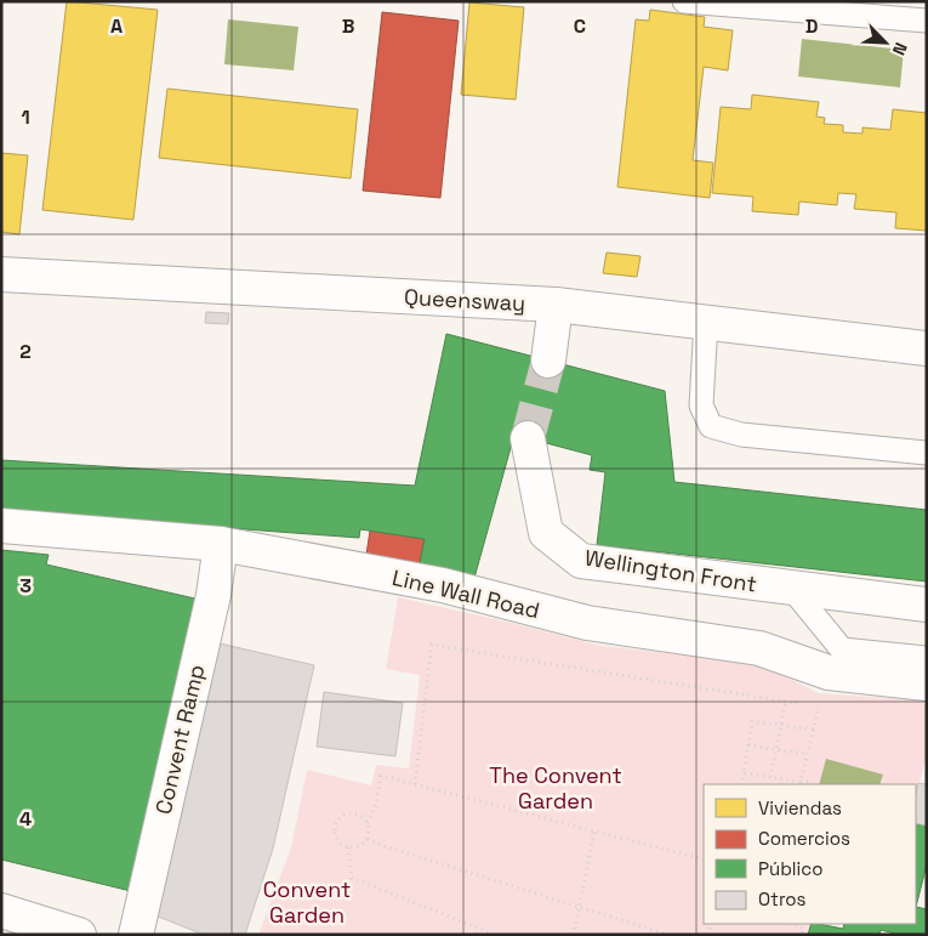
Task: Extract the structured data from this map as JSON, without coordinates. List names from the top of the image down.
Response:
{
  "streets": {
    "street": [
      "Queensway",
      "Wellington Front",
      "Line Wall Road",
      "Convent Ramp"
    ]
  },
  "crossings": [
    ["Line Wall Road", "Convent Ramp"]
  ],
  "parks": ["The Convent Garden", "Convent Garden"],
  "legend": [
    "Viviendas",
    "Comercios",
    "Público",
    "Otros"
  ],
  "north": "bottom right",
  "grid": {
    "columns": [
      "A",
      "B",
      "C",
      "D"
    ],
    "rows": [
      "1",
      "2",
      "3",
      "4"
    ]
  }
}
